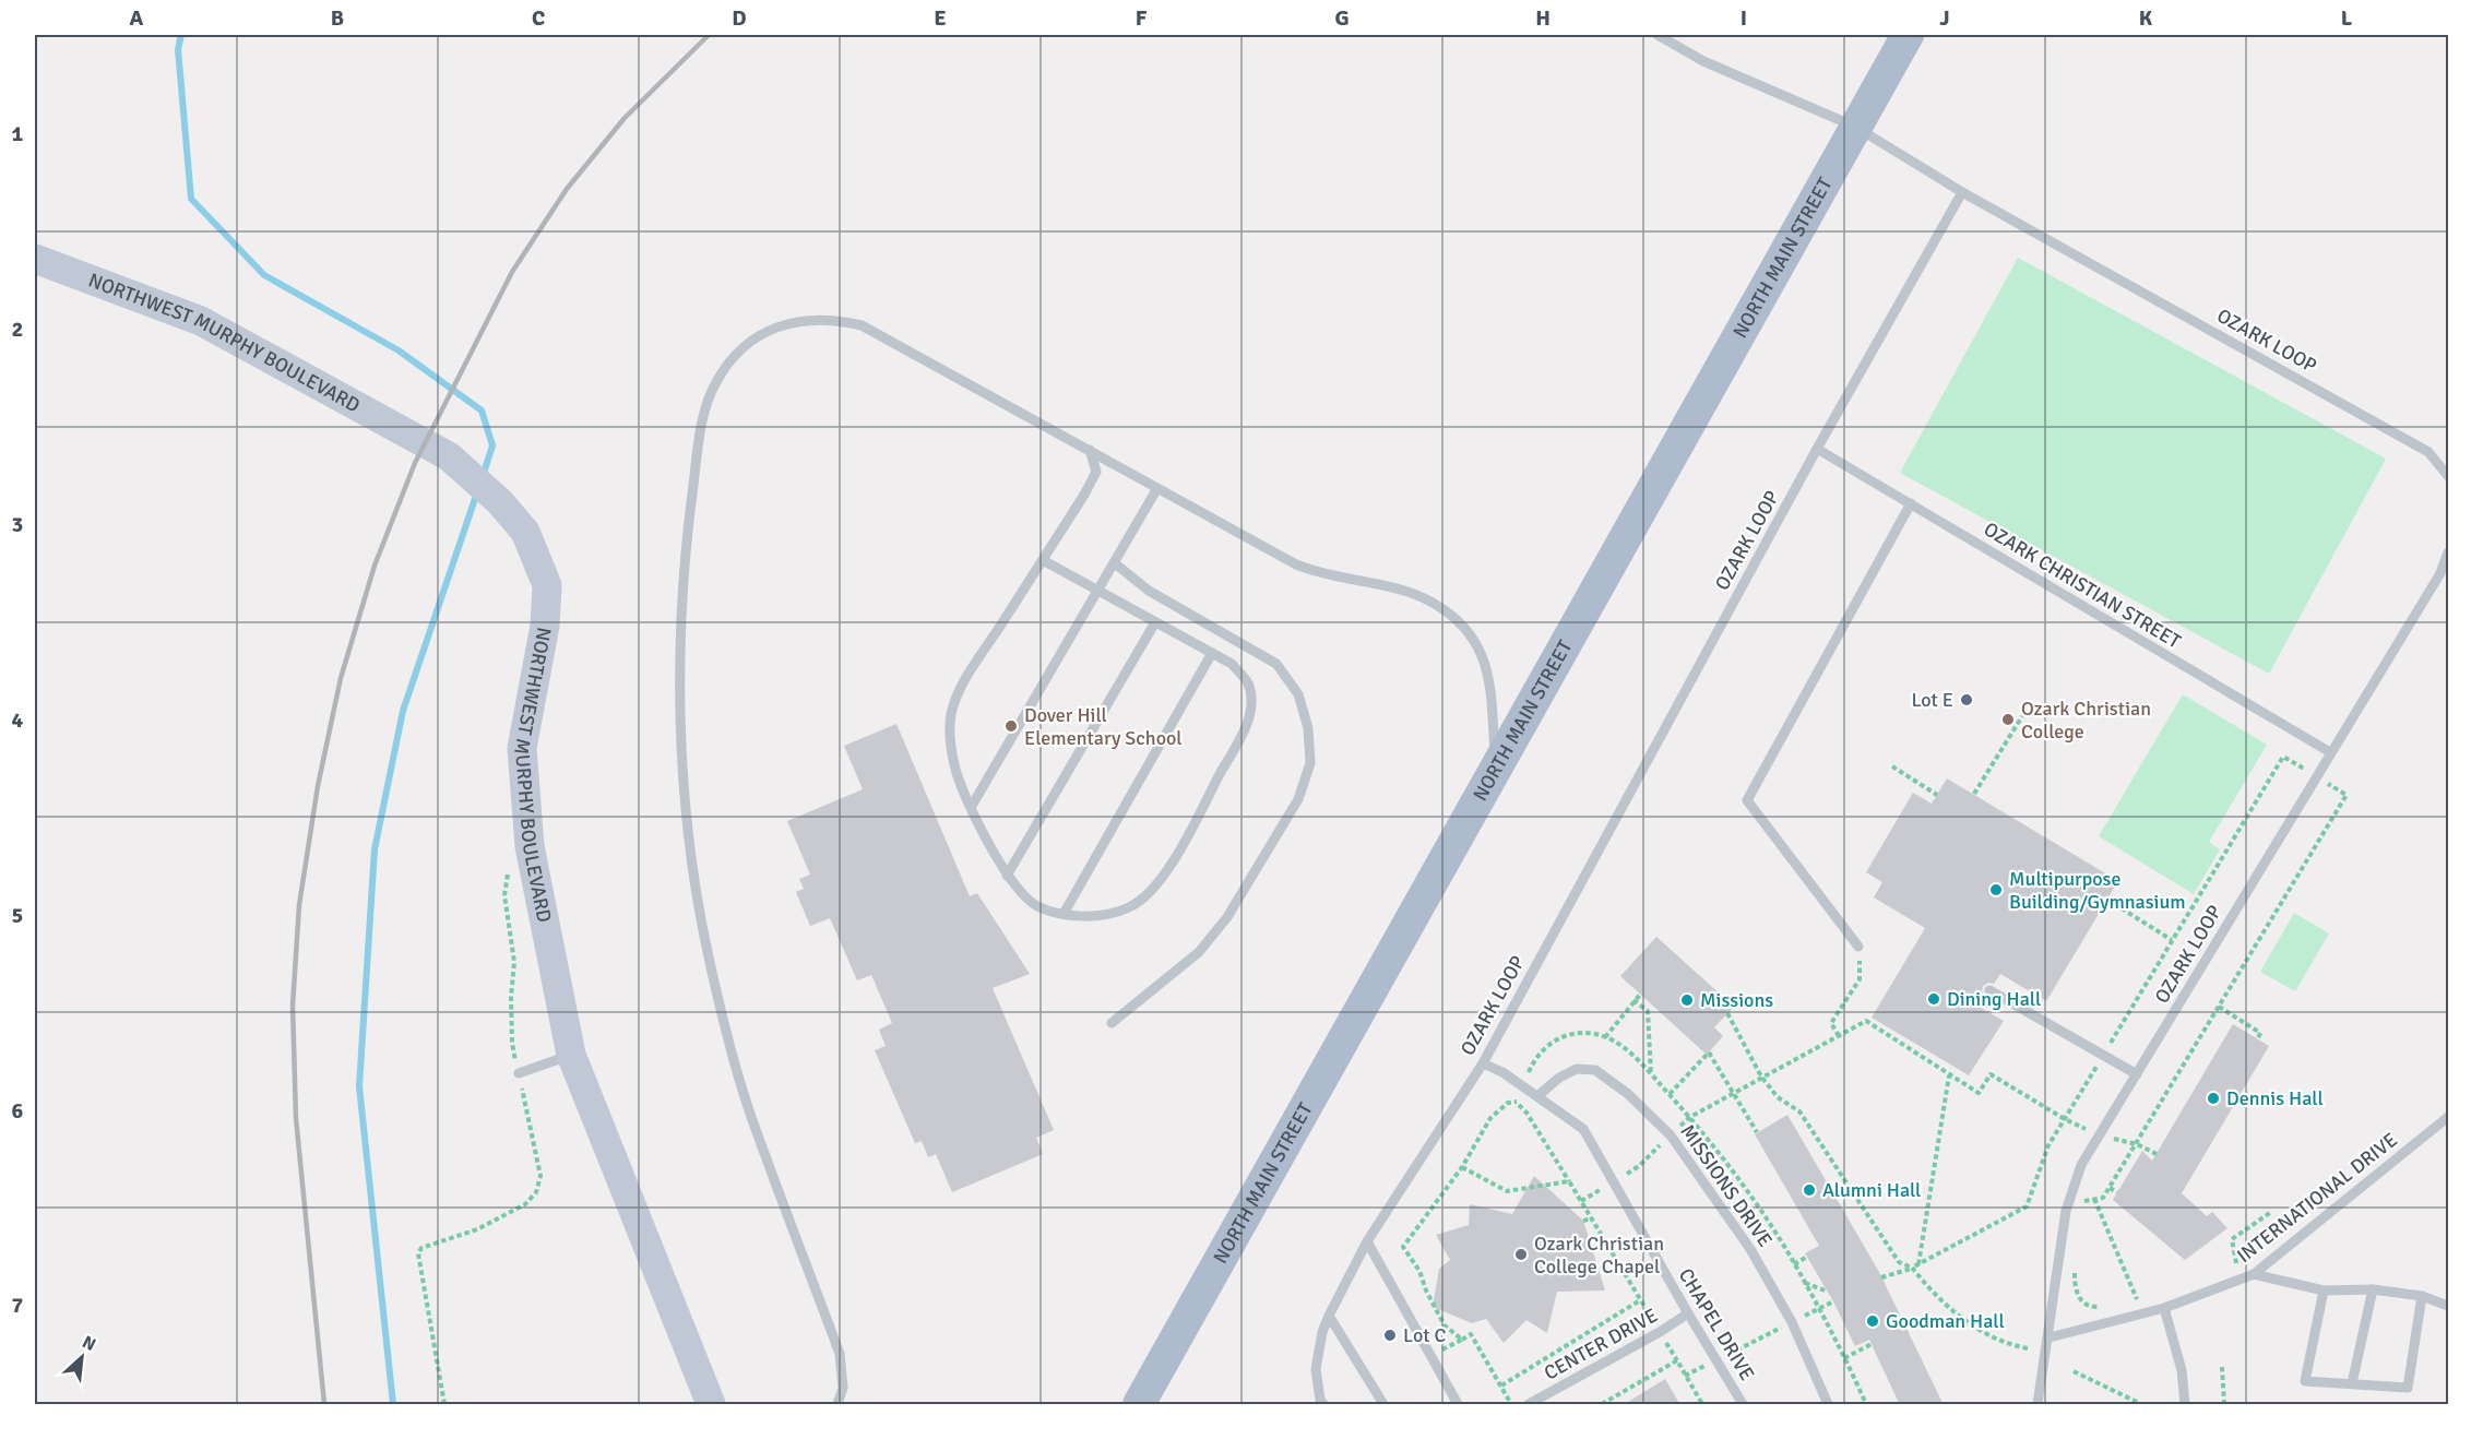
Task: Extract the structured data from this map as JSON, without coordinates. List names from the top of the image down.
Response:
{
  "streets": {
    "main road": ["NORTH MAIN STREET"],
    "street": ["NORTHWEST MURPHY BOULEVARD"],
    "lane": [
      "OZARK LOOP",
      "OZARK CHRISTIAN STREET",
      "MISSIONS DRIVE",
      "INTERNATIONAL DRIVE",
      "CHAPEL DRIVE",
      "CENTER DRIVE"
    ]
  },
  "crossings": [
    ["OZARK LOOP", "OZARK CHRISTIAN STREET"],
    ["OZARK LOOP", "INTERNATIONAL DRIVE"],
    ["OZARK LOOP", "CHAPEL DRIVE"],
    ["MISSIONS DRIVE", "CHAPEL DRIVE"],
    ["CHAPEL DRIVE", "CENTER DRIVE"]
  ],
  "places": [
    "Lot E",
    "Ozark Christian College",
    "Dover Hill Elementary School",
    "Multipurpose Building/Gymnasium",
    "Dining Hall",
    "Missions",
    "Dennis Hall",
    "Alumni Hall",
    "Ozark Christian College Chapel",
    "Goodman Hall",
    "Lot C"
  ],
  "north": "top right",
  "grid": {
    "columns": [
      "A",
      "B",
      "C",
      "D",
      "E",
      "F",
      "G",
      "H",
      "I",
      "J",
      "K",
      "L"
    ],
    "rows": [
      "1",
      "2",
      "3",
      "4",
      "5",
      "6",
      "7"
    ]
  }
}
